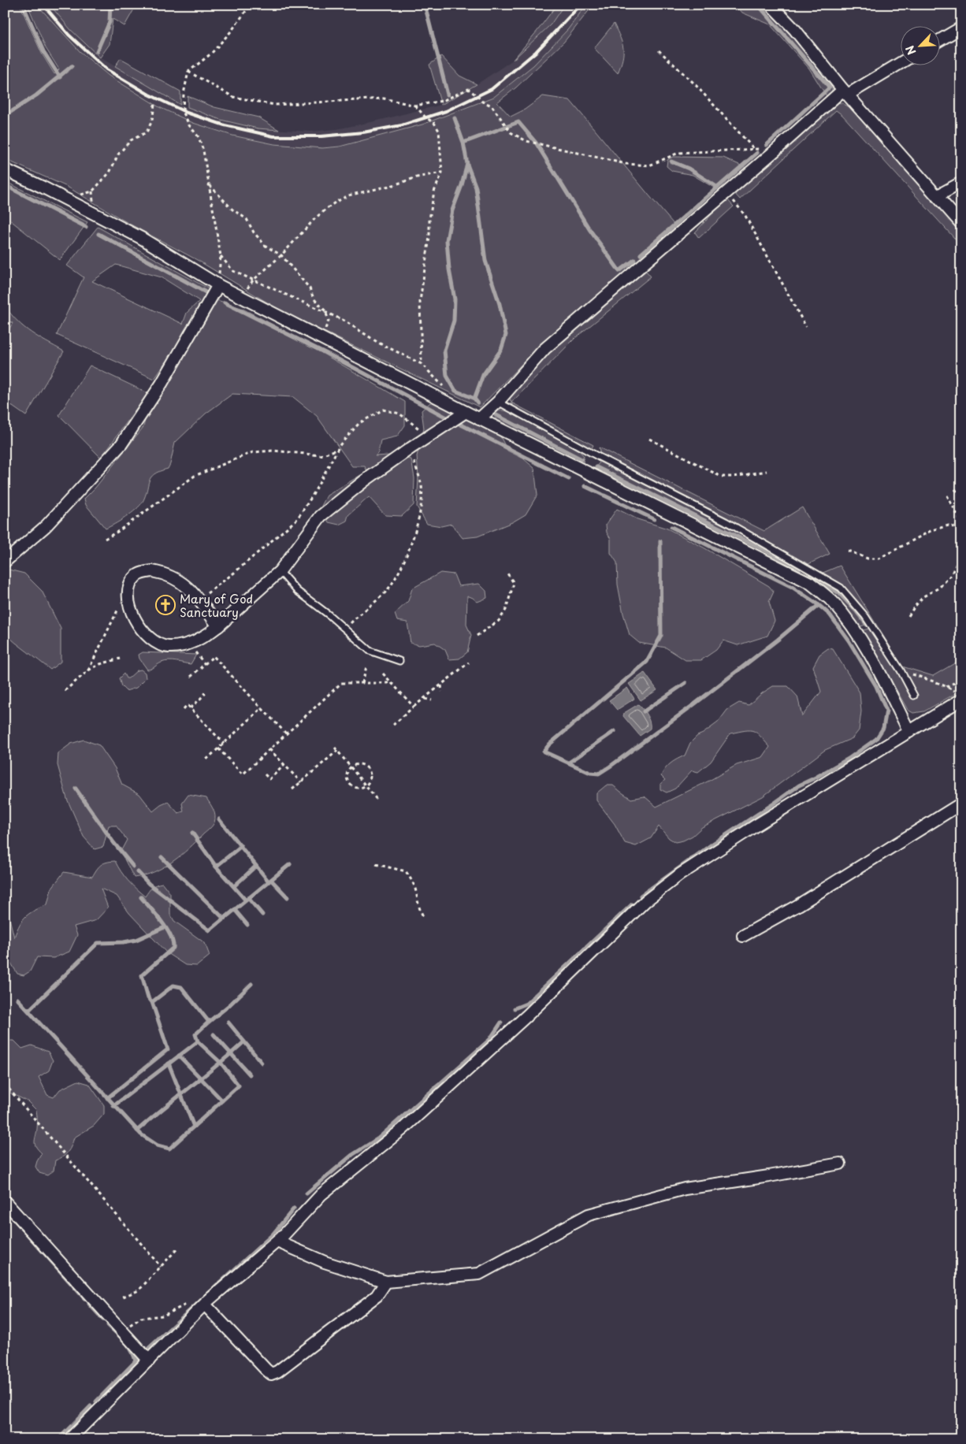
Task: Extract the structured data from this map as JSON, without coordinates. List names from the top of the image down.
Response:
{
  "places": {
    "church": ["Mary of God Sanctuary"]
  },
  "north": "bottom left"
}
